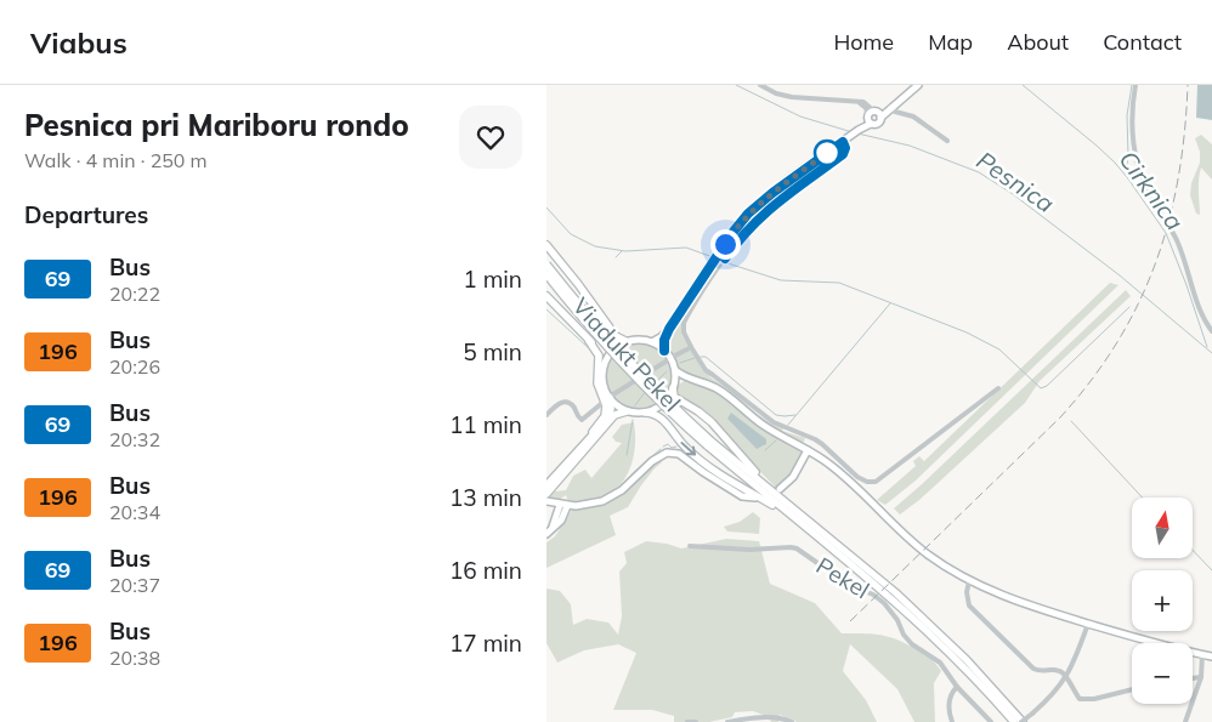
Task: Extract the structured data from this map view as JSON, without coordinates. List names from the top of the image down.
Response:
{
  "streets": {
    "highway": ["Viadukt Pekel"],
    "street": ["Pekel"]
  },
  "water": ["Pesnica", "Cirknica"],
  "lines": ["bus line 69"],
  "north": "top",
  "page": {
    "header": "Viabus",
    "nav": [
      "Home",
      "Map",
      "About",
      "Contact"
    ],
    "heading": [
      ["Pesnica pri Mariboru rondo", "Walk · 4 min · 250 m"],
      "Departures"
    ],
    "list": [
      {
        "mark": "69",
        "name": "Bus",
        "note": "20:22",
        "value": "1 min"
      },
      {
        "mark": "196",
        "name": "Bus",
        "note": "20:26",
        "value": "5 min"
      },
      {
        "mark": "69",
        "name": "Bus",
        "note": "20:32",
        "value": "11 min"
      },
      {
        "mark": "196",
        "name": "Bus",
        "note": "20:34",
        "value": "13 min"
      },
      {
        "mark": "69",
        "name": "Bus",
        "note": "20:37",
        "value": "16 min"
      },
      {
        "mark": "196",
        "name": "Bus",
        "note": "20:38",
        "value": "17 min"
      }
    ],
    "map_buttons": ["+", "−"]
  }
}
